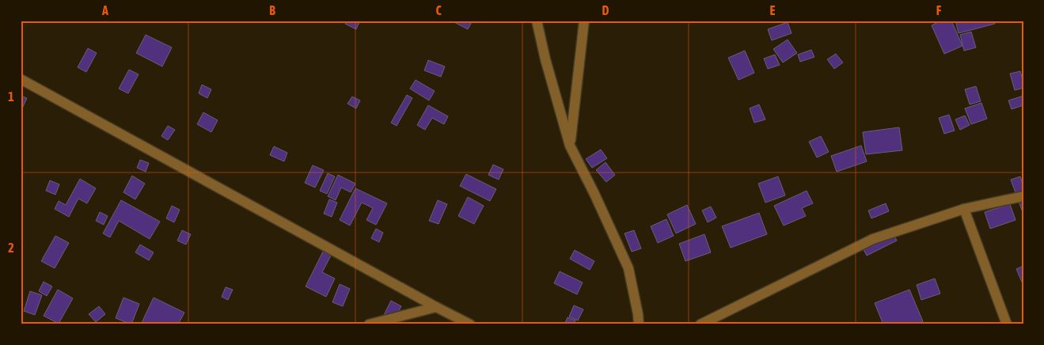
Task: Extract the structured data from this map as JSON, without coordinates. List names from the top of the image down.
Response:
{
  "grid": {
    "columns": [
      "A",
      "B",
      "C",
      "D",
      "E",
      "F"
    ],
    "rows": ["1", "2"]
  }
}
